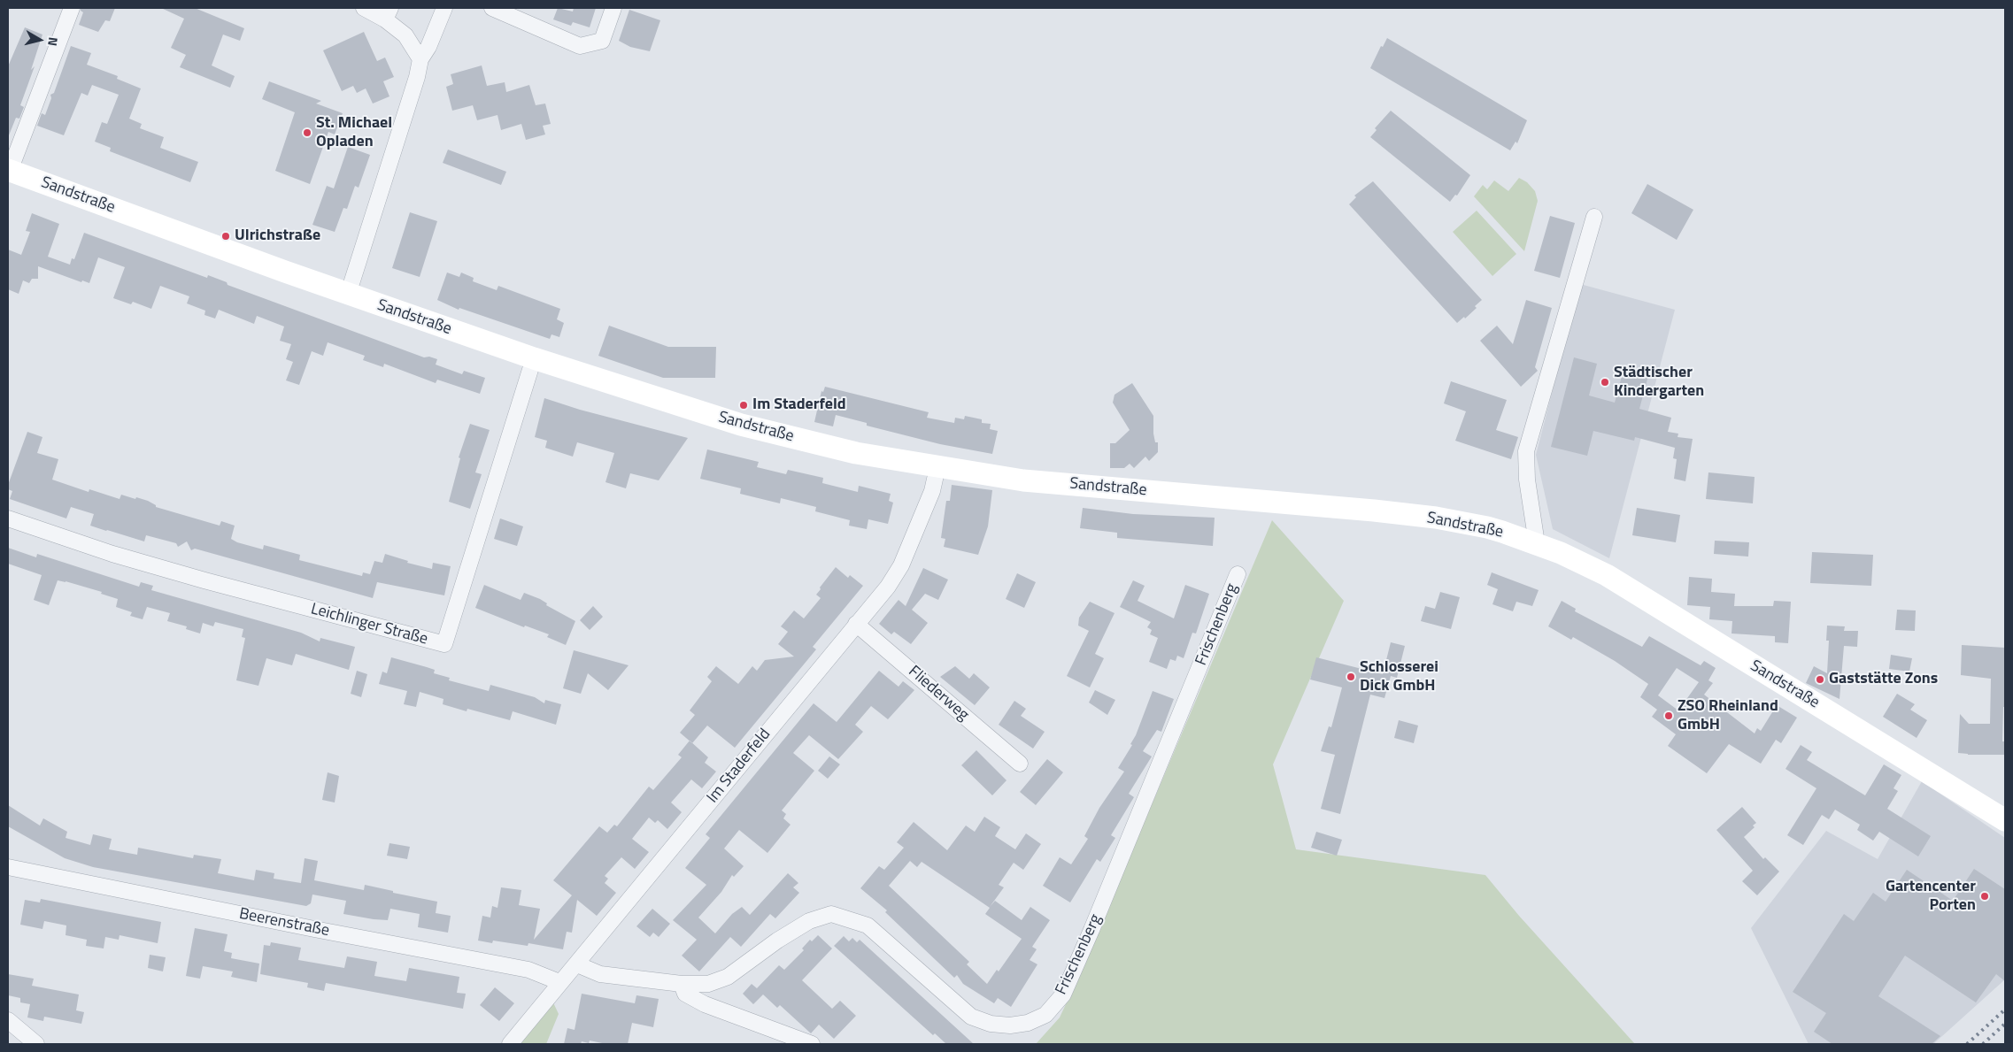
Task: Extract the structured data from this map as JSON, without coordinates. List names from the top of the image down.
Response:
{
  "streets": {
    "street": [
      "Sandstraße",
      "Leichlinger Straße",
      "Frischenberg",
      "Fliederweg",
      "Im Staderfeld",
      "Beerenstraße"
    ]
  },
  "crossings": [
    ["Sandstraße", "Leichlinger Straße"],
    ["Sandstraße", "Im Staderfeld"],
    ["Frischenberg", "Im Staderfeld"],
    ["Fliederweg", "Im Staderfeld"],
    ["Im Staderfeld", "Beerenstraße"]
  ],
  "places": [
    "St. Michael Opladen",
    "Ulrichstraße",
    "Städtischer Kindergarten",
    "Im Staderfeld",
    "Schlosserei Dick GmbH",
    "Gaststätte Zons",
    "ZSO Rheinland GmbH",
    "Gartencenter Porten"
  ],
  "north": "right"
}
